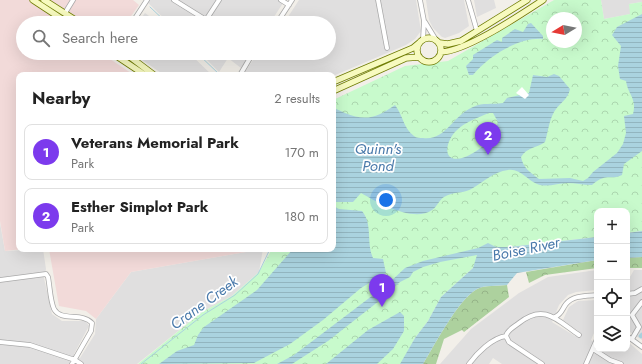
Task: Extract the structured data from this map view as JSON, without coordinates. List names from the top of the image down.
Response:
{
  "water": ["Quinn's Pond", "Boise River", "Crane Creek"],
  "north": "left",
  "page": {
    "search": "Search here",
    "heading": ["Nearby", "2 results"],
    "pins": ["2", "1"],
    "list": [
      {
        "mark": "1",
        "name": "Veterans Memorial Park",
        "note": "Park",
        "value": "170 m"
      },
      {
        "mark": "2",
        "name": "Esther Simplot Park",
        "note": "Park",
        "value": "180 m"
      }
    ],
    "map_buttons": ["+", "−"]
  }
}
